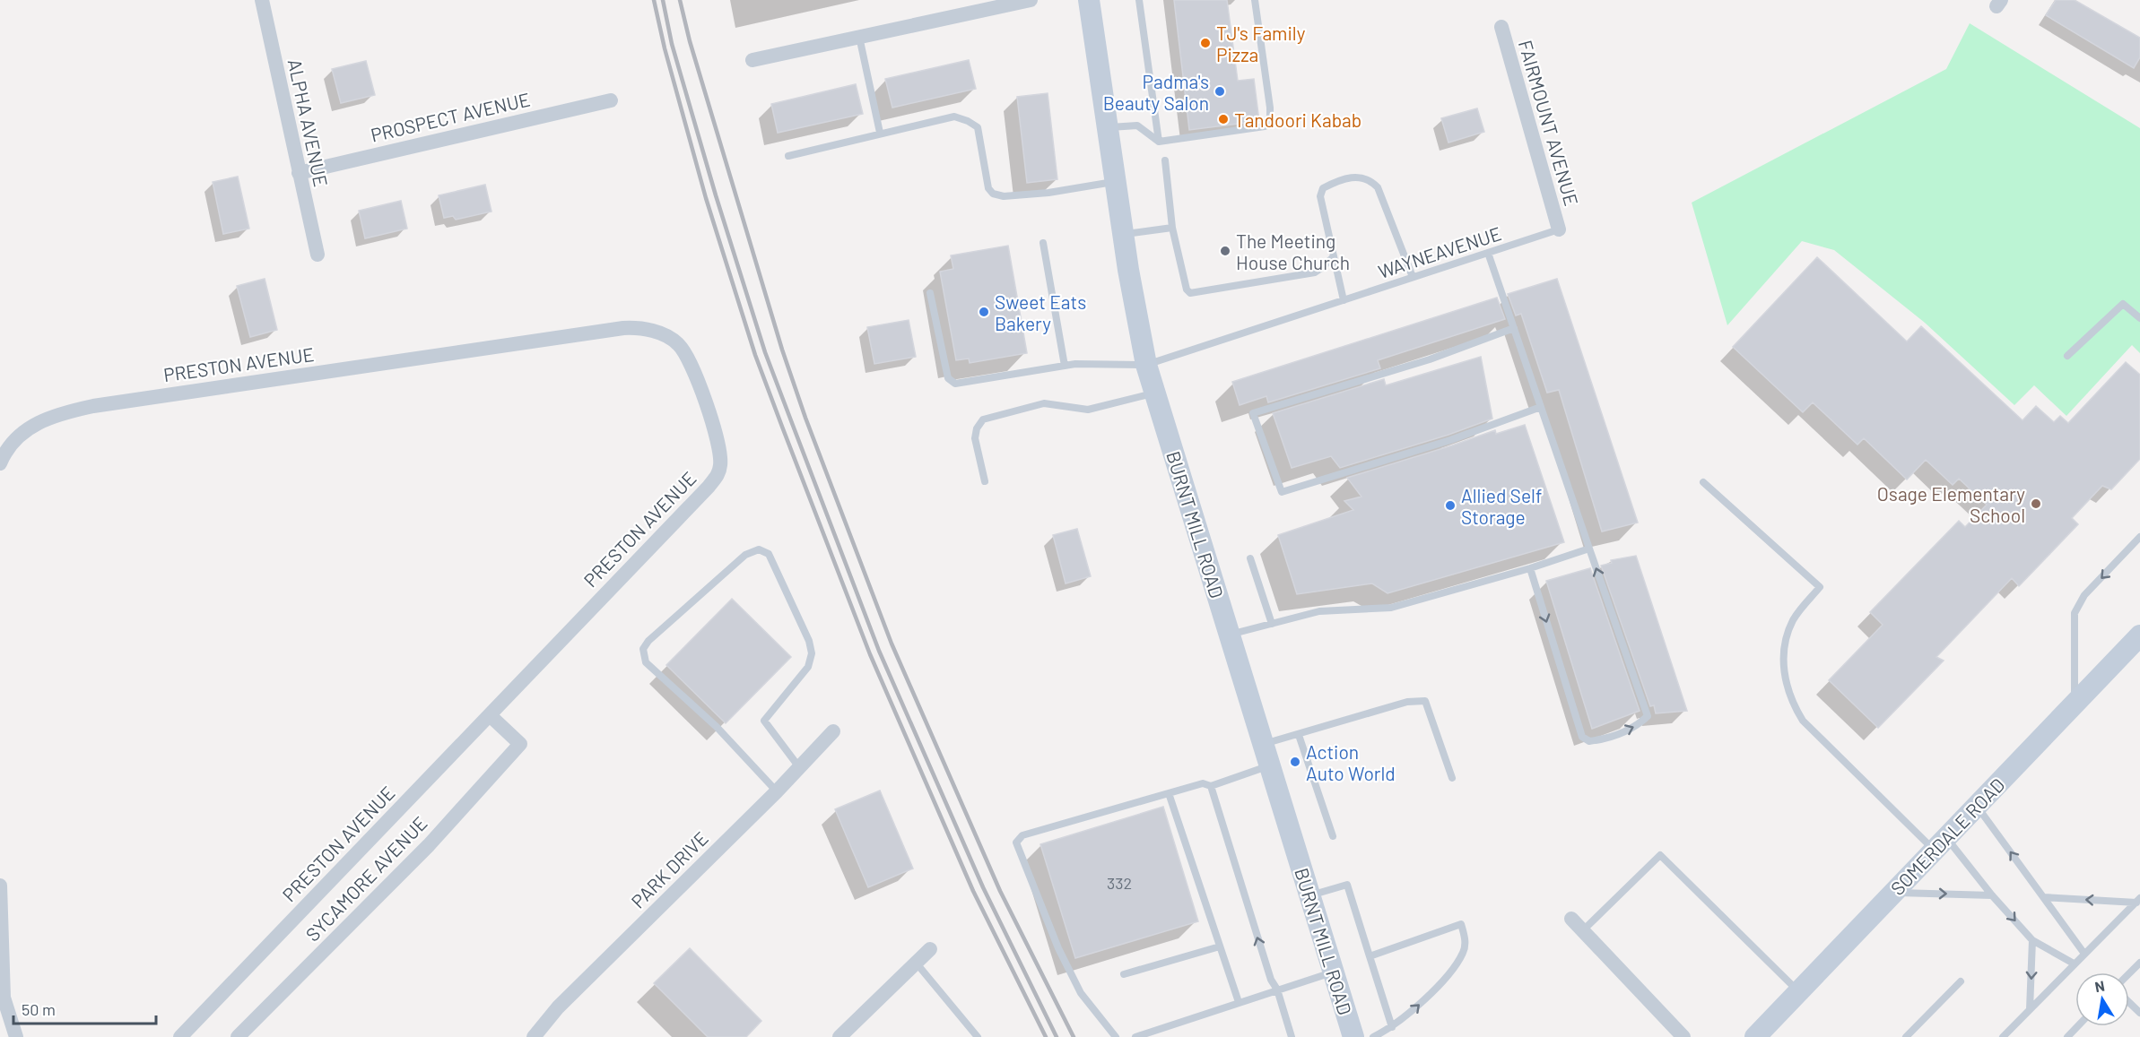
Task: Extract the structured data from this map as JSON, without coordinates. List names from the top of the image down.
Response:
{
  "streets": {
    "main road": ["BURNT MILL ROAD", "SOMERDALE ROAD"],
    "street": [
      "PROSPECT AVENUE",
      "ALPHA AVENUE",
      "FAIRMOUNT AVENUE",
      "PRESTON AVENUE",
      "PARK DRIVE",
      "SYCAMORE AVENUE"
    ],
    "lane": ["WAYNEAVENUE"]
  },
  "crossings": [
    ["PROSPECT AVENUE", "ALPHA AVENUE"],
    ["FAIRMOUNT AVENUE", "WAYNEAVENUE"],
    ["WAYNEAVENUE", "BURNT MILL ROAD"],
    ["PRESTON AVENUE", "SYCAMORE AVENUE"]
  ],
  "places": [
    "TJ's Family Pizza",
    "Padma's Beauty Salon",
    "Tandoori Kabab",
    "The Meeting House Church",
    "Sweet Eats Bakery",
    "Osage Elementary School",
    "Allied Self Storage",
    "Action Auto World"
  ],
  "house_numbers": ["332"],
  "scale_bar": "50 m",
  "north": "top"
}
